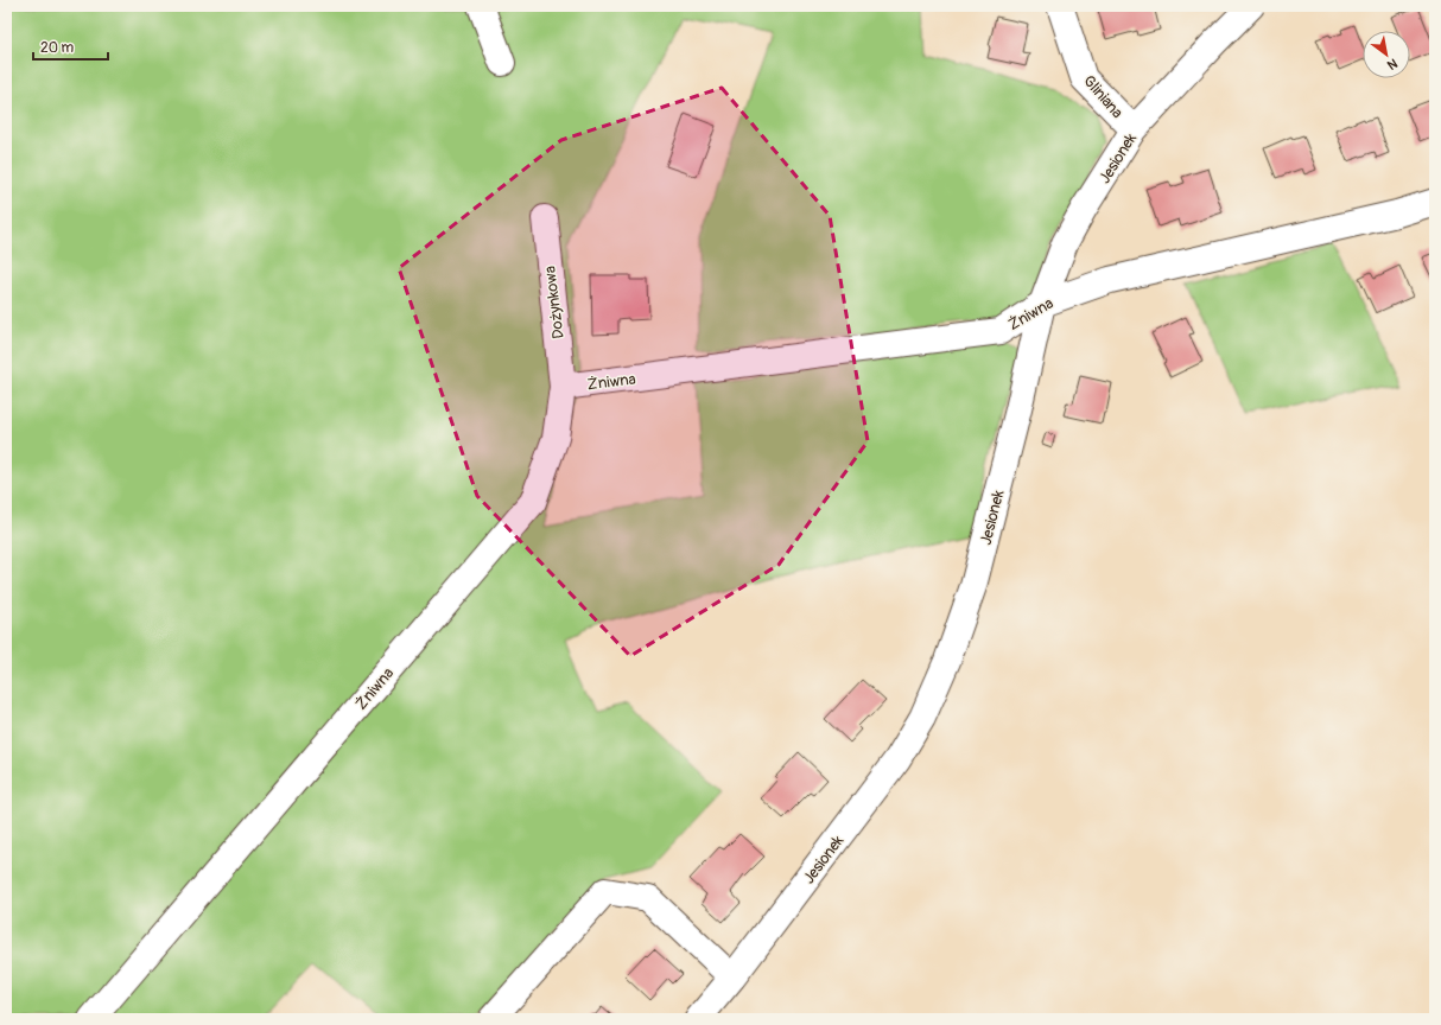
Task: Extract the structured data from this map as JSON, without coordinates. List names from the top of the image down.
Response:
{
  "streets": {
    "street": [
      "Gliniana",
      "Jesionek",
      "Dożynkowa",
      "Żniwna"
    ]
  },
  "crossings": [
    ["Gliniana", "Jesionek"],
    ["Jesionek", "Żniwna"],
    ["Dożynkowa", "Żniwna"]
  ],
  "scale_bar": "20 m",
  "north": "bottom right"
}
